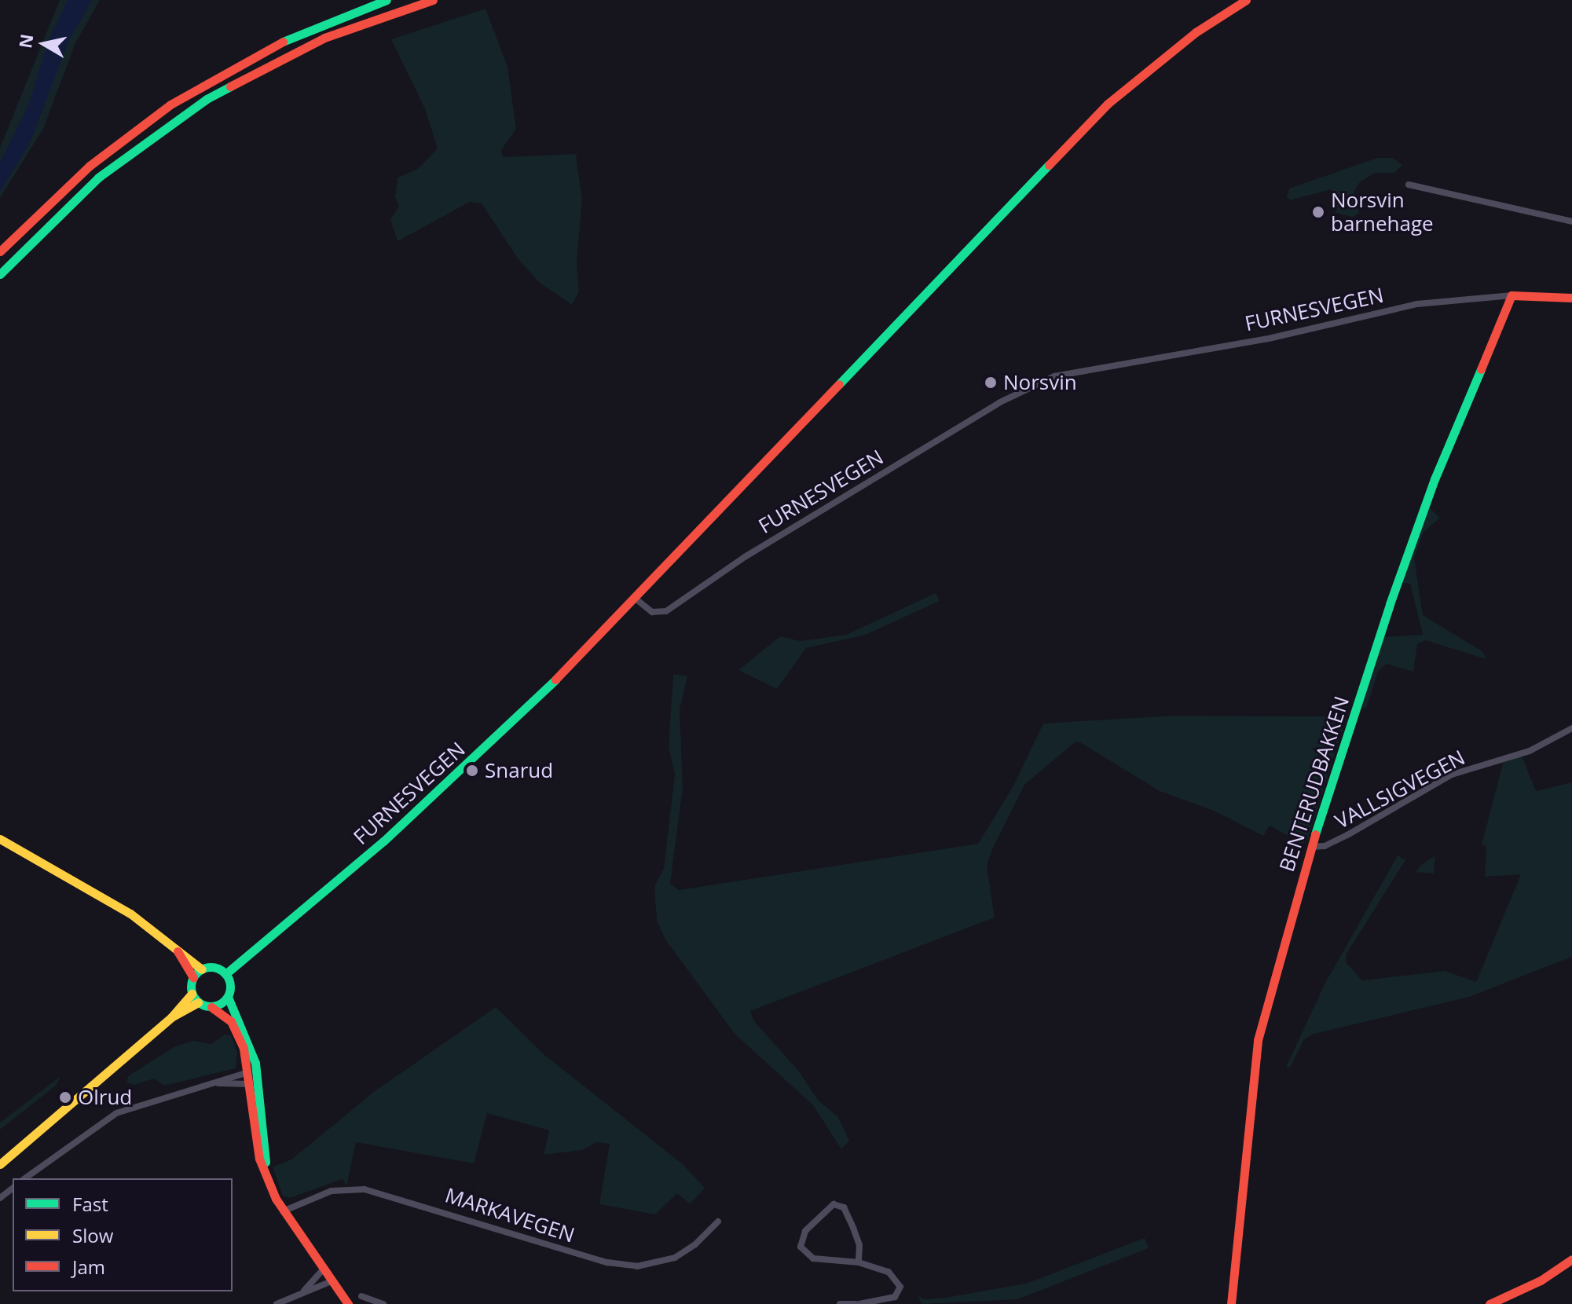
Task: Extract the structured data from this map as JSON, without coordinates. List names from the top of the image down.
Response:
{
  "streets": {
    "main road": ["FURNESVEGEN", "BENTERUDBAKKEN"],
    "street": ["VALLSIGVEGEN", "MARKAVEGEN"]
  },
  "crossings": [
    ["FURNESVEGEN", "BENTERUDBAKKEN"],
    ["BENTERUDBAKKEN", "VALLSIGVEGEN"]
  ],
  "places": [
    "Norsvin barnehage",
    "Norsvin",
    "Snarud",
    "Olrud"
  ],
  "legend": ["Fast", "Slow", "Jam"],
  "north": "left"
}
